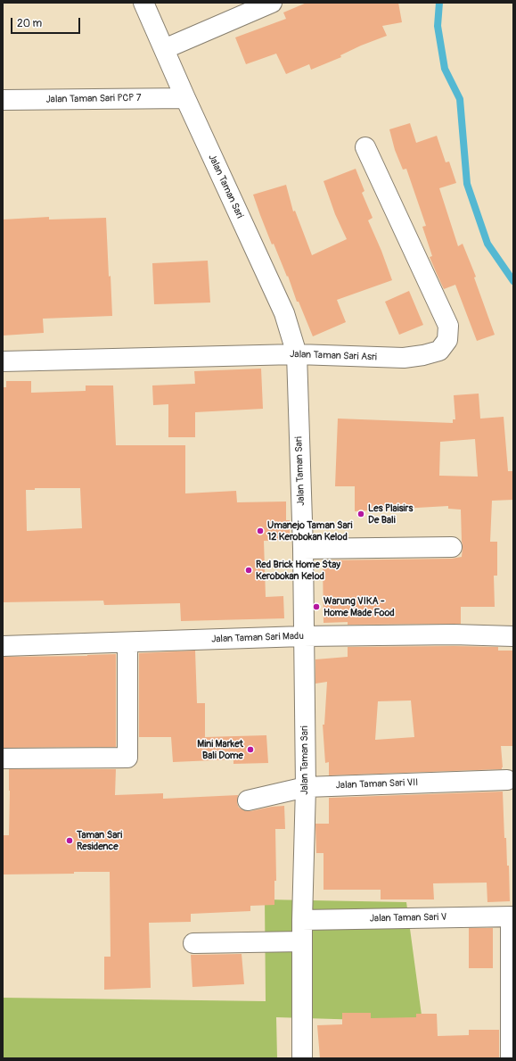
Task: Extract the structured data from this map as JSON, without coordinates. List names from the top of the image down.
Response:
{
  "streets": {
    "street": [
      "Jalan Taman Sari PCP 7",
      "Jalan Taman Sari",
      "Jalan Taman Sari Asri",
      "Jalan Taman Sari Madu",
      "Jalan Taman Sari VII",
      "Jalan Taman Sari V"
    ]
  },
  "crossings": [
    ["Jalan Taman Sari PCP 7", "Jalan Taman Sari"],
    ["Jalan Taman Sari", "Jalan Taman Sari Asri"],
    ["Jalan Taman Sari", "Jalan Taman Sari Madu"],
    ["Jalan Taman Sari", "Jalan Taman Sari VII"],
    ["Jalan Taman Sari", "Jalan Taman Sari V"]
  ],
  "places": [
    "Les Plaisirs De Bali",
    "Umanejo Taman Sari 12 Kerobokan Kelod",
    "Red Brick Home Stay Kerobokan Kelod",
    "Warung VIKA - Home Made Food",
    "Mini Market Bali Dome",
    "Taman Sari Residence"
  ],
  "scale_bar": "20 m"
}
